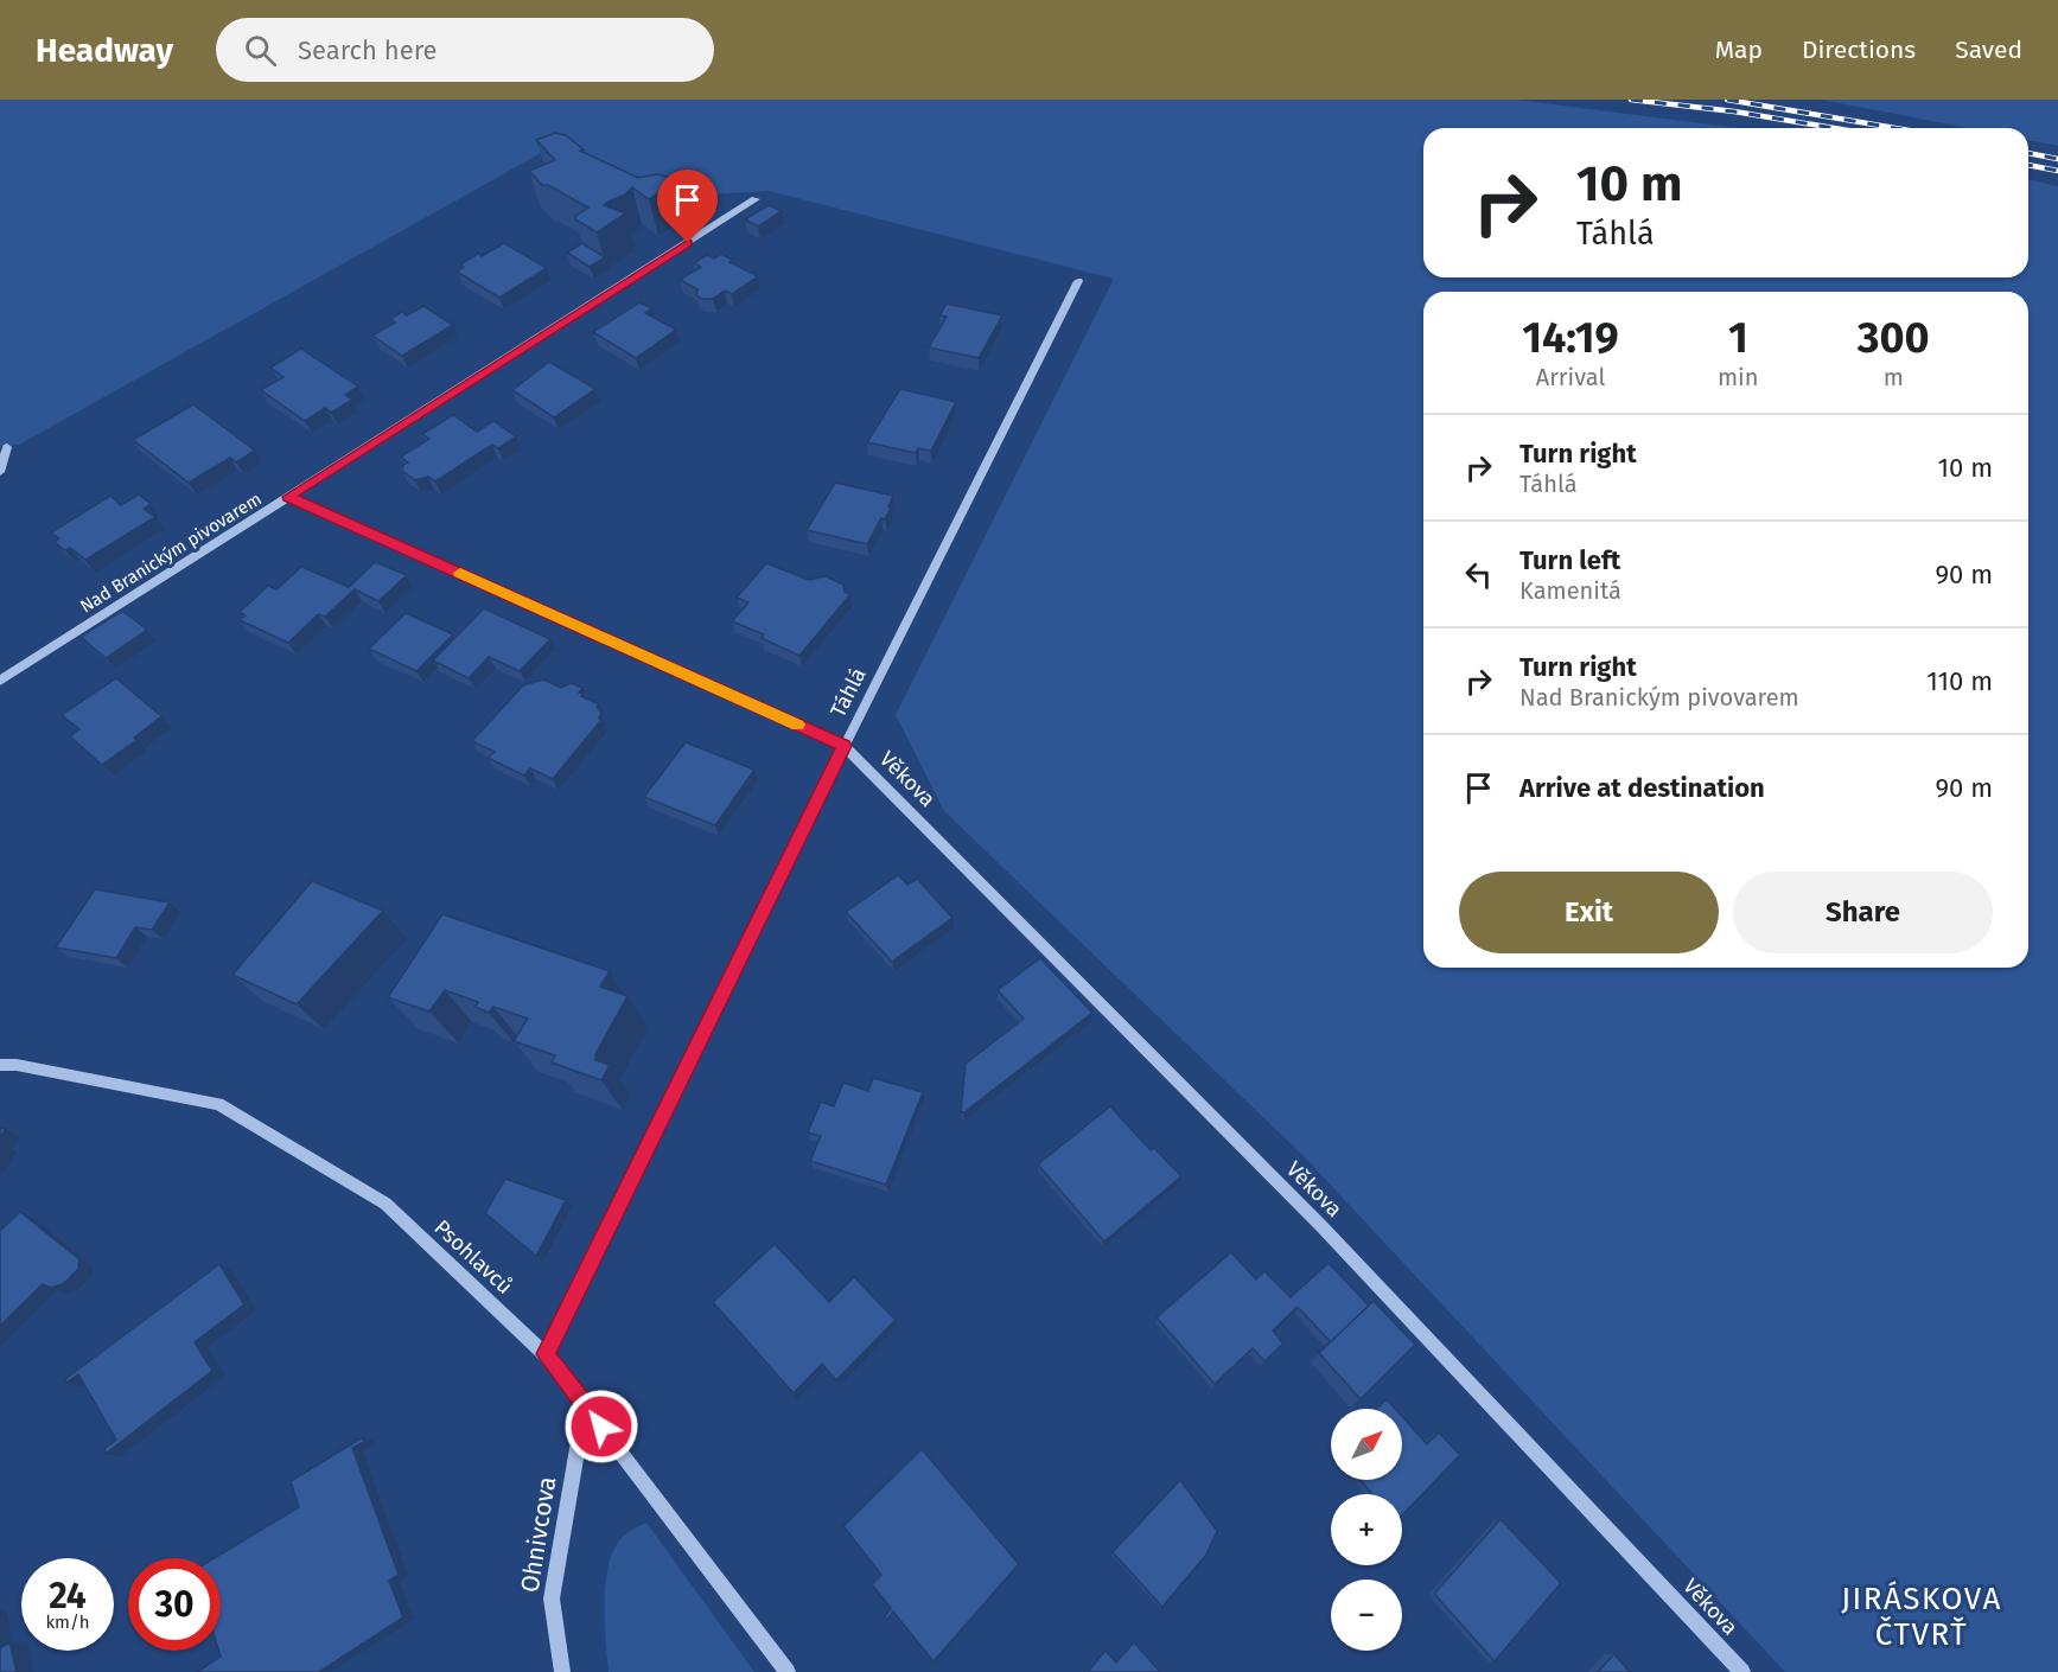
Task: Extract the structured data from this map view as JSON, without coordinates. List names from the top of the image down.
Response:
{
  "streets": {
    "street": [
      "Nad Branickým pivovarem",
      "Táhlá",
      "Věkova",
      "Psohlavců",
      "Ohnivcova"
    ]
  },
  "crossings": [
    ["Táhlá", "Věkova"],
    ["Táhlá", "Psohlavců"],
    ["Psohlavců", "Ohnivcova"]
  ],
  "districts": ["JIRÁSKOVA ČTVRŤ"],
  "north": "top right",
  "page": {
    "header": "Headway",
    "search": "Search here",
    "nav": ["Map", "Directions", "Saved"],
    "turn": ["10 m", "Táhlá"],
    "eta": [
      "14:19",
      "Arrival",
      "1",
      "min",
      "300",
      "m"
    ],
    "list": [
      {
        "name": "Turn right",
        "note": "Táhlá",
        "value": "10 m"
      },
      {
        "name": "Turn left",
        "note": "Kamenitá",
        "value": "90 m"
      },
      {
        "name": "Turn right",
        "note": "Nad Branickým pivovarem",
        "value": "110 m"
      },
      {
        "name": "Arrive at destination",
        "value": "90 m"
      }
    ],
    "buttons": ["Exit", "Share"],
    "map_buttons": ["+", "−"],
    "speed": "24 km/h",
    "limit": "30"
  }
}
